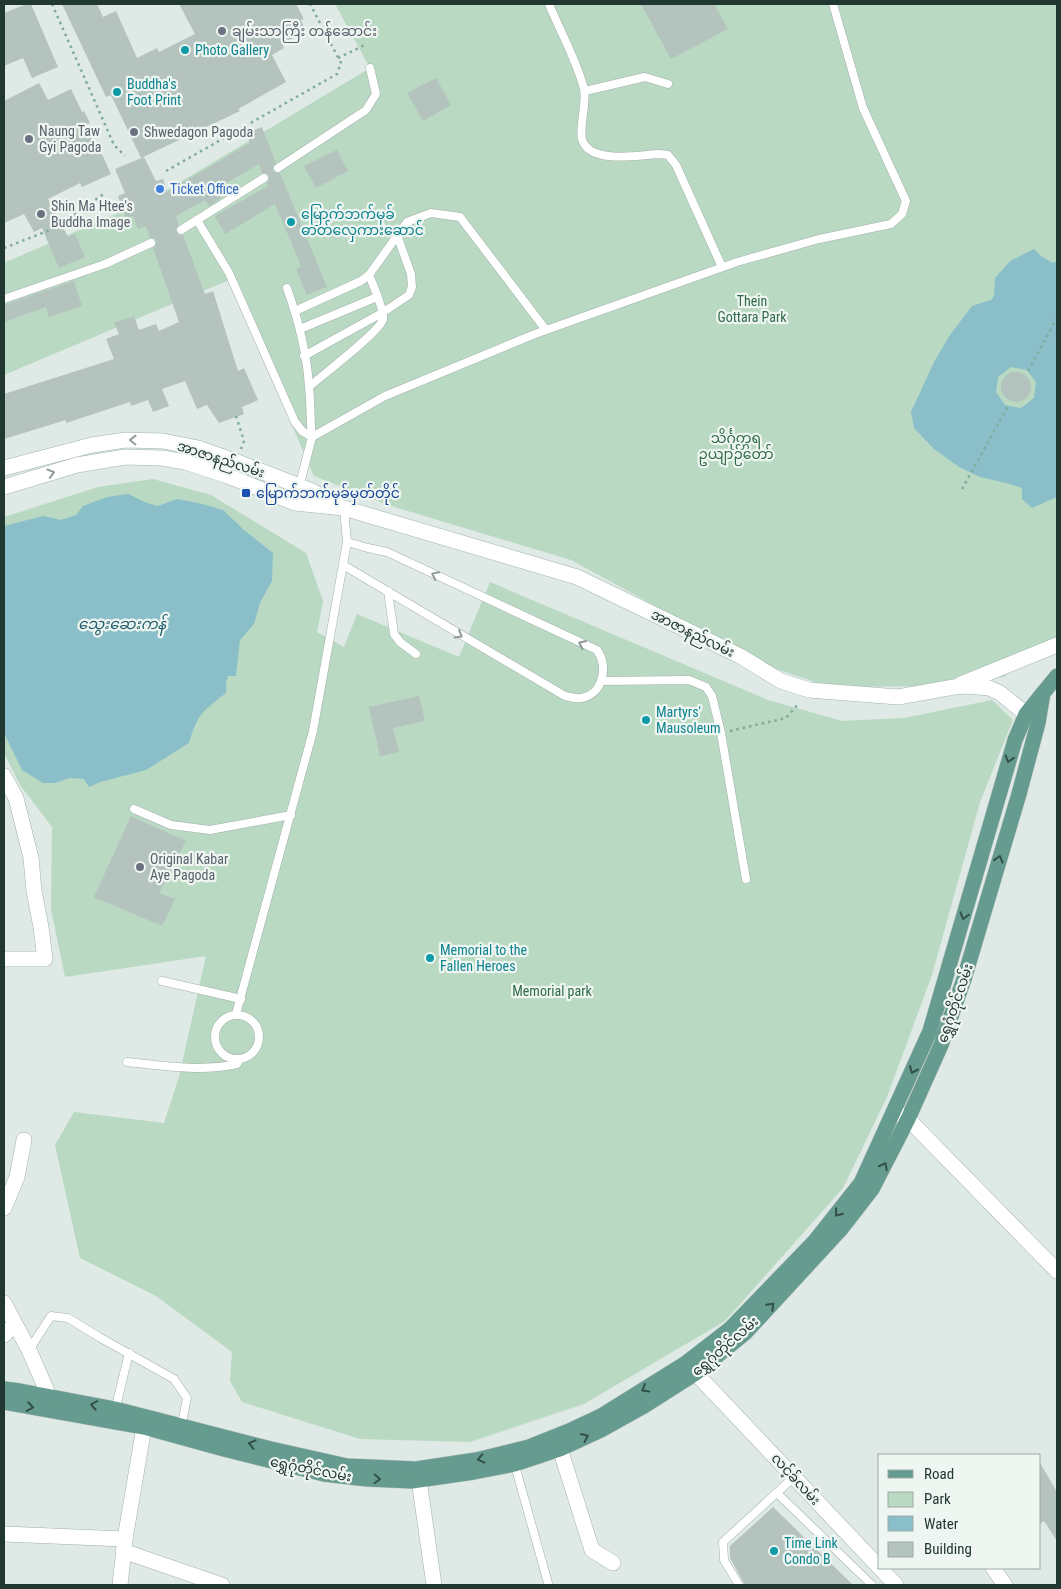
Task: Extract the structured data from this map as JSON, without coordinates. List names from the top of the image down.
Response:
{
  "streets": {
    "main road": ["ရွှေဂုံတိုင်လမ်း"],
    "street": ["အာဇာနည်လမ်း", "လင့်ခ်လမ်း"]
  },
  "crossings": [
    ["အာဇာနည်လမ်း", "ရွှေဂုံတိုင်လမ်း"],
    ["ရွှေဂုံတိုင်လမ်း", "လင့်ခ်လမ်း"]
  ],
  "water": ["သွေးဆေးကန်"],
  "parks": ["Thein Gottara Park", "သိင်္ဂုတ္တရ ဥယျာဉ်တော်", "Memorial park"],
  "places": {
    "other": [
      "ချမ်းသာကြီး တန်ဆောင်း",
      "Photo Gallery",
      "Buddha's Foot Print",
      "Shwedagon Pagoda",
      "Naung Taw Gyi Pagoda",
      "Ticket Office",
      "Shin Ma Htee's Buddha Image",
      "မြောက်ဘက်မုခ် ဓာတ်လှေကားဆောင်",
      "Martyrs' Mausoleum",
      "Original Kabar Aye Pagoda",
      "Memorial to the Fallen Heroes",
      "Time Link Condo B"
    ],
    "transit": ["မြောက်ဘက်မုခ်မှတ်တိုင်"]
  },
  "legend": [
    "Road",
    "Park",
    "Water",
    "Building"
  ]
}
